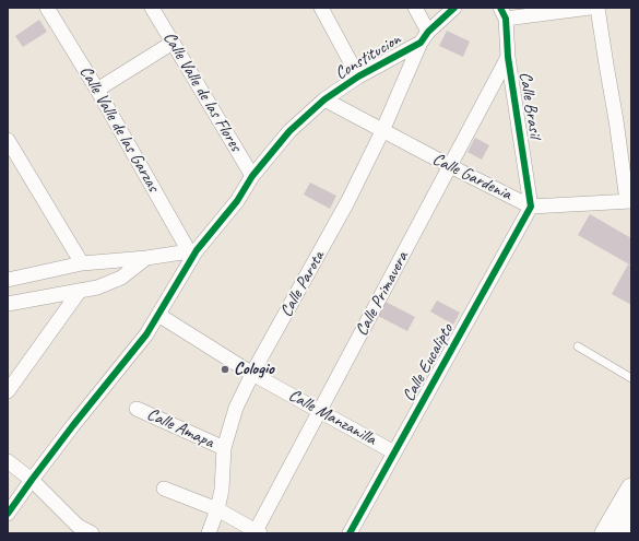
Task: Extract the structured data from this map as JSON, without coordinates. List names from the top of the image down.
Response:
{
  "streets": {
    "street": [
      "Constitucion",
      "Calle Valle de las Flores",
      "Calle Brasil",
      "Calle Valle de las Garzas",
      "Calle Gardenia",
      "Calle Parota",
      "Calle Primavera",
      "Calle Eucalipto",
      "Calle Manzanilla",
      "Calle Amapa"
    ]
  },
  "crossings": [
    ["Constitucion", "Calle Valle de las Flores"],
    ["Constitucion", "Calle Valle de las Garzas"],
    ["Constitucion", "Calle Gardenia"],
    ["Constitucion", "Calle Parota"],
    ["Constitucion", "Calle Manzanilla"],
    ["Calle Brasil", "Calle Gardenia"],
    ["Calle Brasil", "Calle Primavera"],
    ["Calle Brasil", "Calle Eucalipto"],
    ["Calle Gardenia", "Calle Parota"],
    ["Calle Gardenia", "Calle Primavera"],
    ["Calle Gardenia", "Calle Eucalipto"],
    ["Calle Parota", "Calle Manzanilla"],
    ["Calle Parota", "Calle Amapa"],
    ["Calle Primavera", "Calle Manzanilla"],
    ["Calle Eucalipto", "Calle Manzanilla"]
  ],
  "places": ["Cologio"]
}
